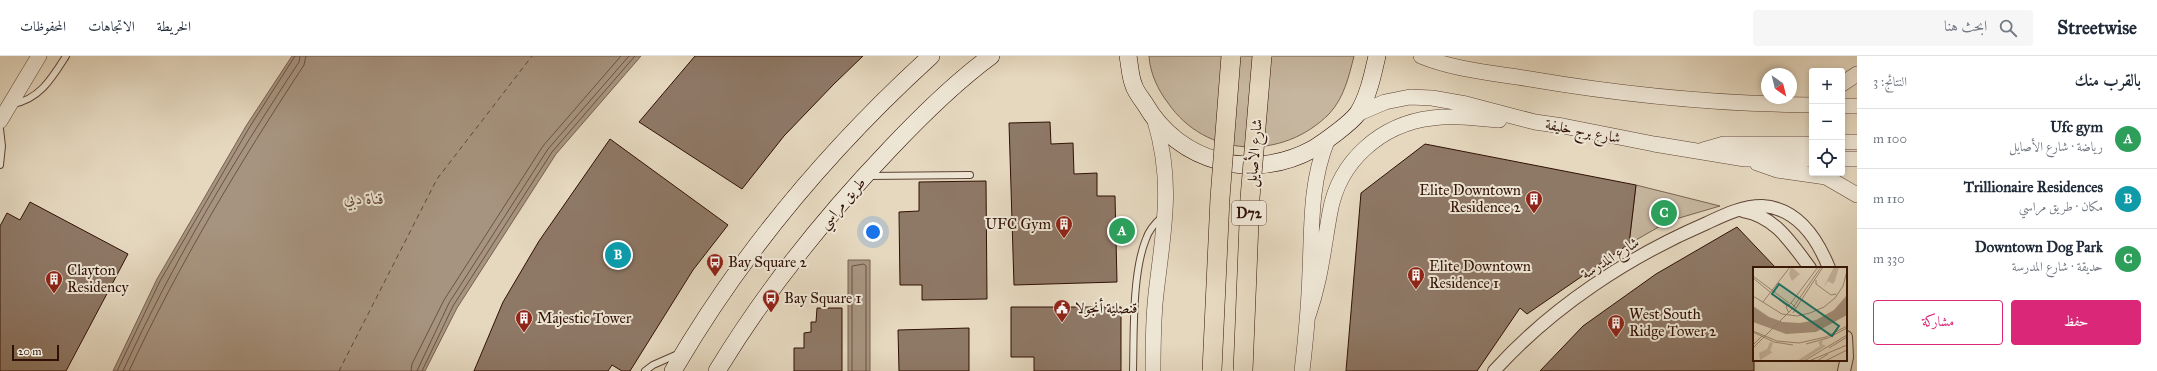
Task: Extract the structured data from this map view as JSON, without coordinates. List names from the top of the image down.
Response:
{
  "streets": {
    "main road": ["شارع الأصايل", "طريق مراسي", "D72"],
    "street": ["شارع برج خليفة", "شارع المدرسة"]
  },
  "water": ["قناة دبي"],
  "places": {
    "building": [
      "Elite Downtown Residence 2",
      "UFC Gym",
      "Elite Downtown Residence 1",
      "Clayton Residency",
      "Majestic Tower",
      "West South Ridge Tower 2"
    ],
    "bus stop": ["Bay Square 2", "Bay Square 1"],
    "public building": ["قنصلية أنجولا"]
  },
  "scale_bar": "20 m",
  "north": "bottom right",
  "page": {
    "header": "Streetwise",
    "search": "ابحث هنا",
    "nav": ["الخريطة", "الاتجاهات", "المحفوظات"],
    "heading": ["بالقرب منك", "النتائج: 3"],
    "map_buttons": ["+", "−"],
    "list": [
      {
        "mark": "A",
        "name": "Ufc gym",
        "note": "رياضة · شارع الأصايل",
        "value": "100 m"
      },
      {
        "mark": "B",
        "name": "Trillionaire Residences",
        "note": "مكان · طريق مراسي",
        "value": "110 m"
      },
      {
        "mark": "C",
        "name": "Downtown Dog Park",
        "note": "حديقة · شارع المدرسة",
        "value": "330 m"
      }
    ],
    "pins": ["C", "A", "B"],
    "buttons": ["حفظ", "مشاركة"],
    "scale": "20 m"
  }
}
